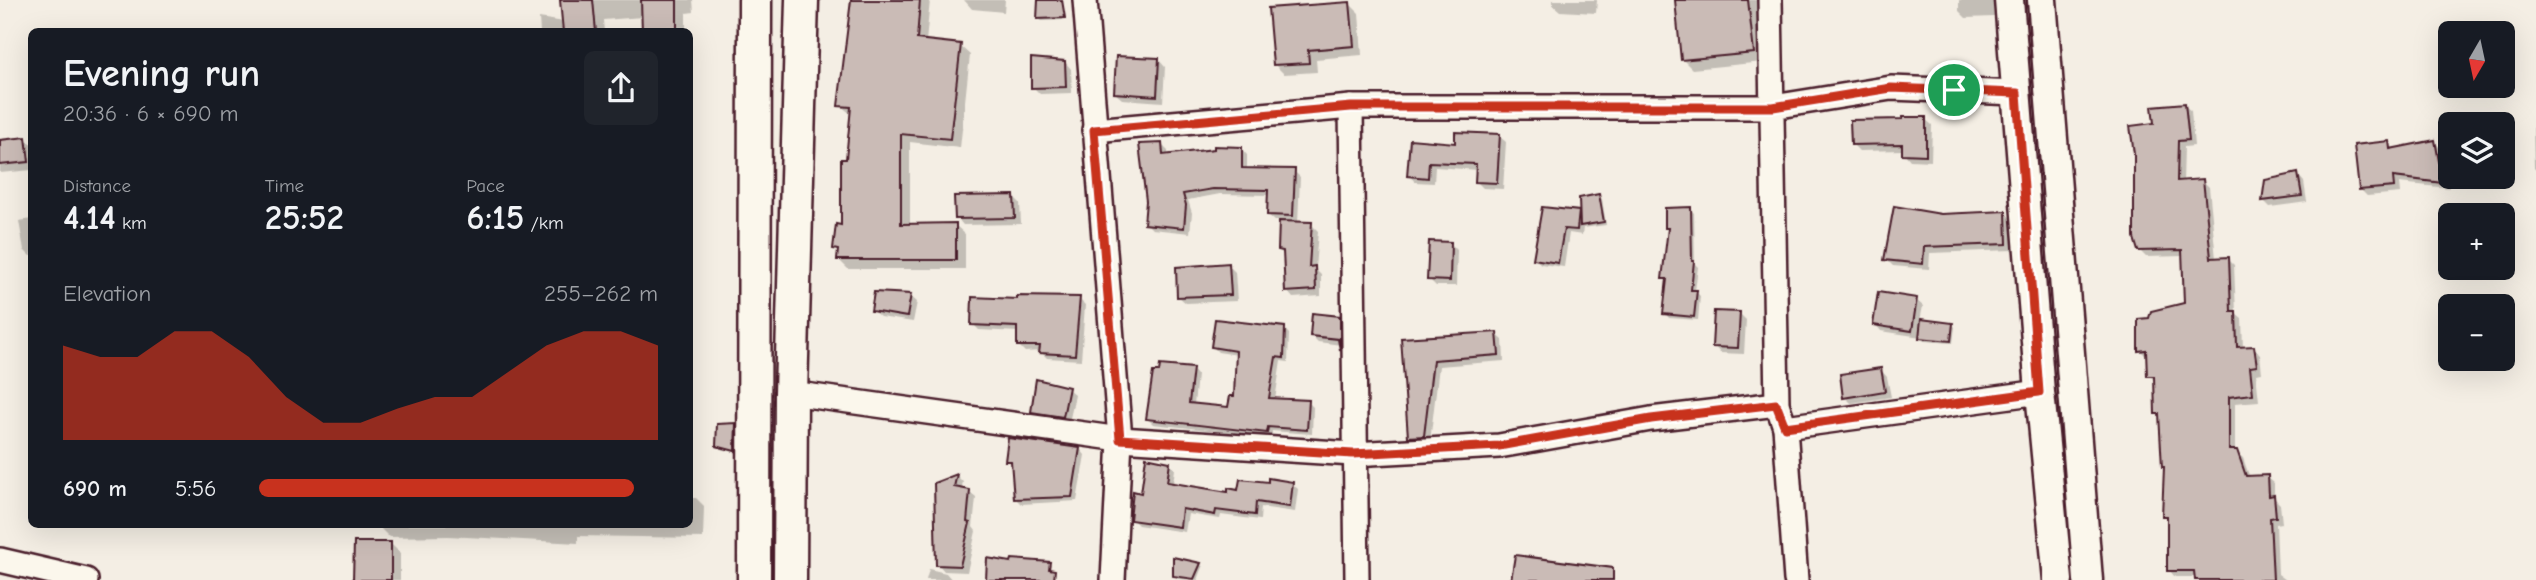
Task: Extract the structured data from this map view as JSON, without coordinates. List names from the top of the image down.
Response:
{
  "north": "bottom",
  "page": {
    "map_buttons": ["+", "−"],
    "heading": ["Evening run", "20:36 · 6 × 690 m"],
    "stats": [
      ["Distance", "4.14 km"],
      ["Time", "25:52"],
      ["Pace", "6:15 /km"]
    ],
    "chart": ["Elevation", "255–262 m"],
    "list": [
      {
        "name": "690 m",
        "note": "5:56"
      }
    ]
  }
}
